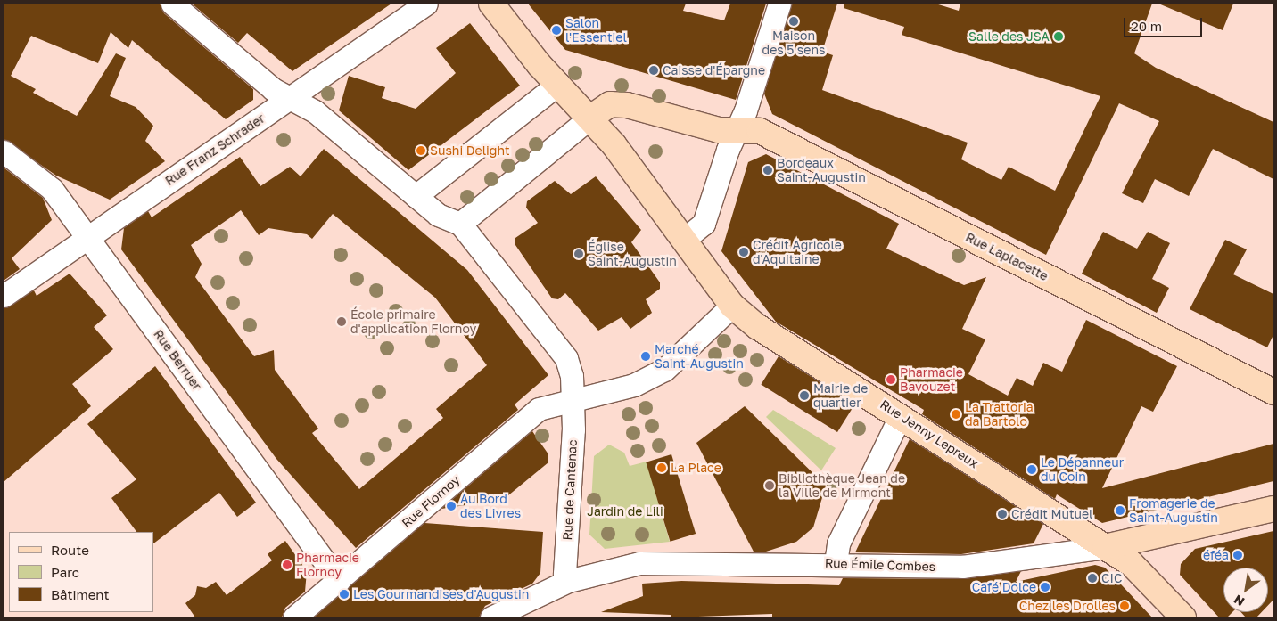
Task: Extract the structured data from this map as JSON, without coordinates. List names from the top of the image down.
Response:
{
  "streets": {
    "street": [
      "Rue Franz Schrader",
      "Rue Laplacette",
      "Rue Berruer",
      "Rue Jenny Lepreux",
      "Rue de Cantenac",
      "Rue Flornoy",
      "Rue Émile Combes"
    ]
  },
  "crossings": [
    ["Rue Franz Schrader", "Rue Berruer"],
    ["Rue Laplacette", "Rue Jenny Lepreux"],
    ["Rue Berruer", "Rue Flornoy"],
    ["Rue Jenny Lepreux", "Rue Flornoy"],
    ["Rue Jenny Lepreux", "Rue Émile Combes"],
    ["Rue de Cantenac", "Rue Flornoy"],
    ["Rue de Cantenac", "Rue Émile Combes"]
  ],
  "parks": ["Jardin de Lili"],
  "places": [
    "Maison des 5 sens",
    "Salon l'Essentiel",
    "Salle des JSA",
    "Caisse d'Épargne",
    "Sushi Delight",
    "Bordeaux Saint-Augustin",
    "Crédit Agricole d'Aquitaine",
    "Église Saint-Augustin",
    "École primaire d'application Flornoy",
    "Marché Saint-Augustin",
    "Pharmacie Bavouzet",
    "Mairie de quartier",
    "La Trattoria da Bartolo",
    "La Place",
    "Le Dépanneur du Coin",
    "Bibliothèque Jean de la Ville de Mirmont",
    "Au Bord des Livres",
    "Fromagerie de Saint-Augustin",
    "Crédit Mutuel",
    "éféa",
    "Pharmacie Flornoy",
    "CIC",
    "Café Dolce",
    "Les Gourmandises d'Augustin",
    "Chez les Drolles"
  ],
  "legend": ["Route", "Parc", "Bâtiment"],
  "scale_bar": "20 m",
  "north": "bottom left"
}
